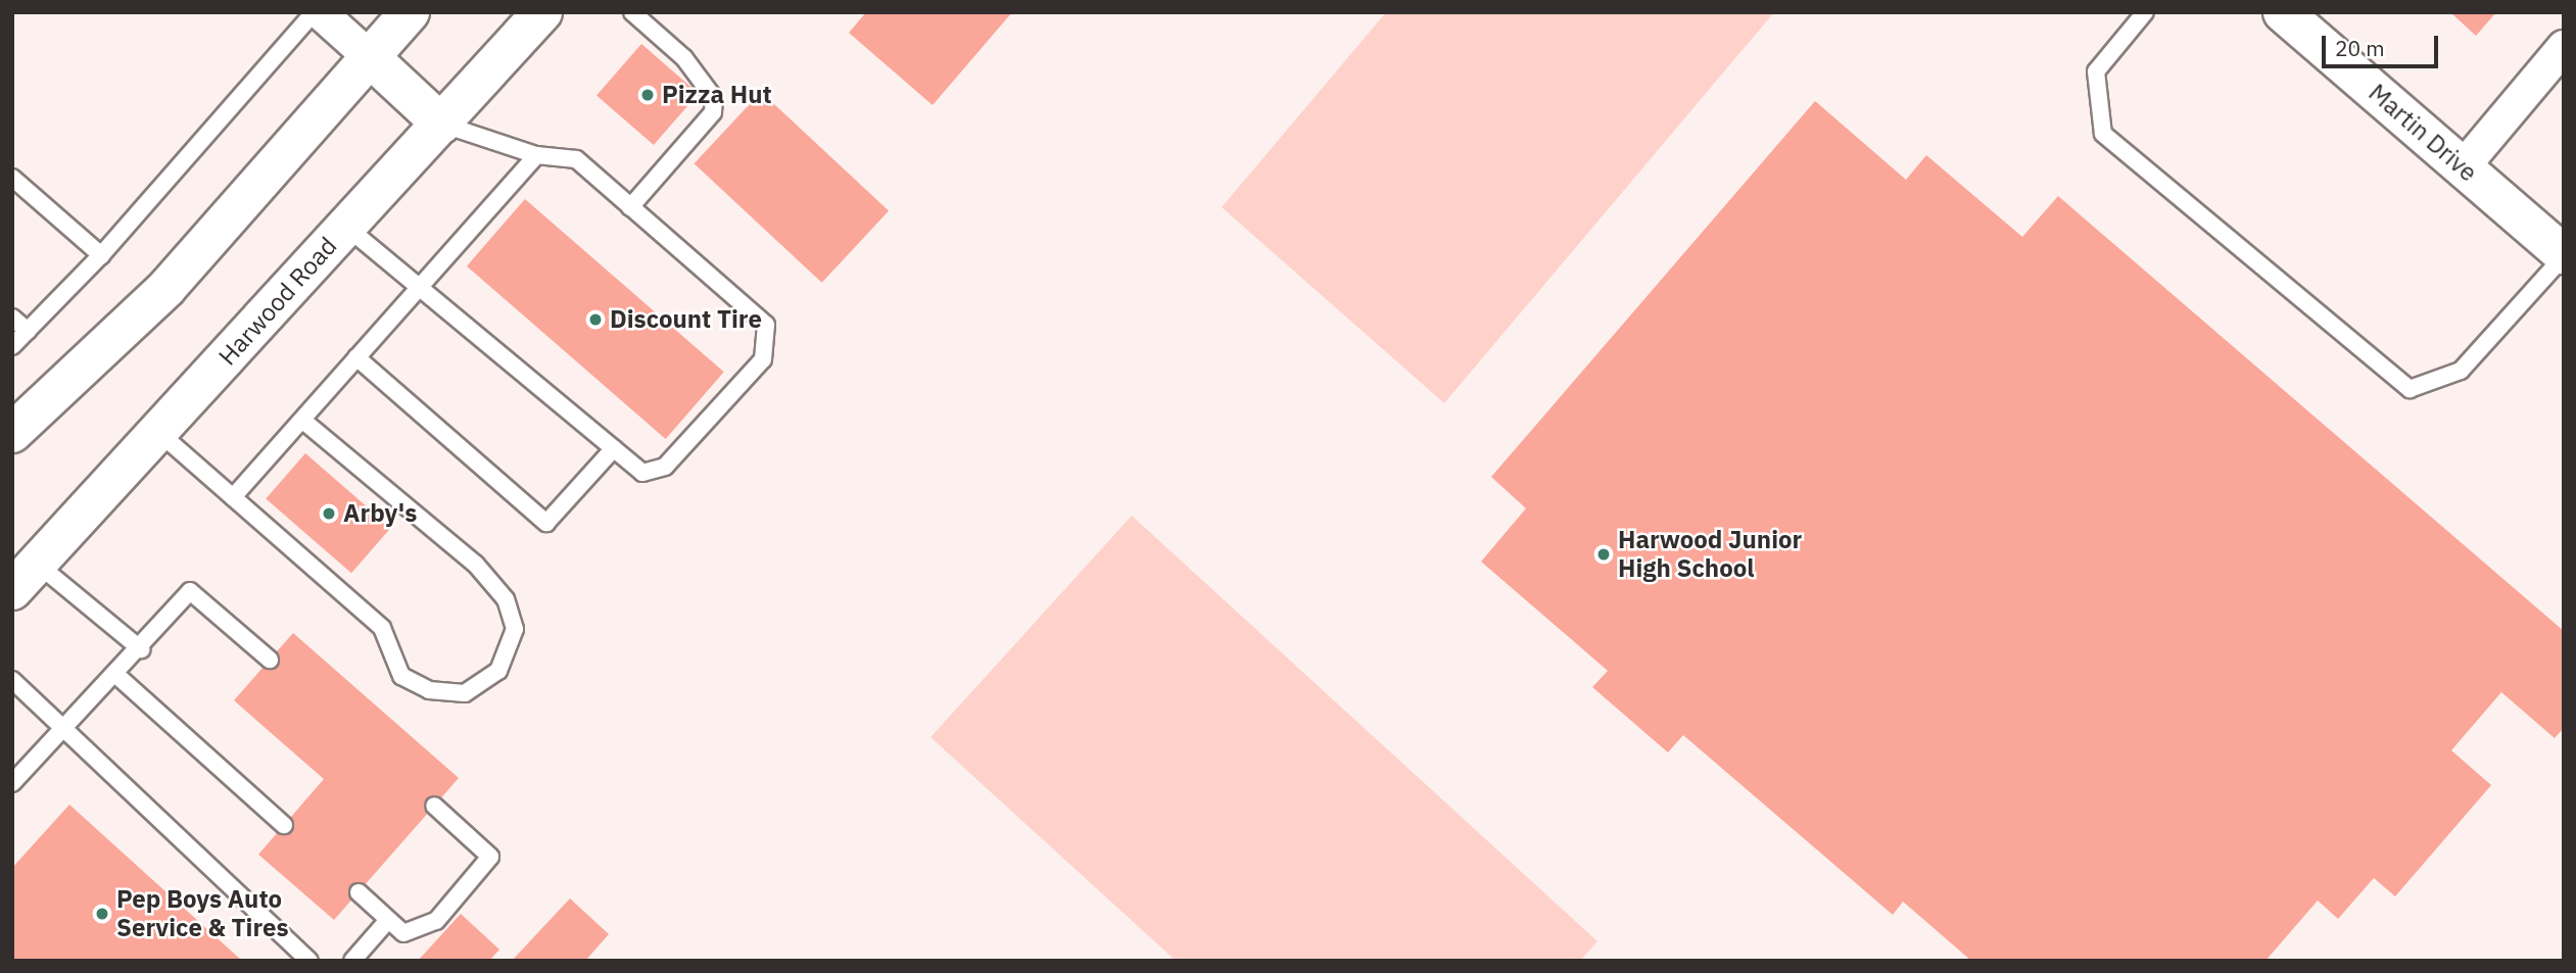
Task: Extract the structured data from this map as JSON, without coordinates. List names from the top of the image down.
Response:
{
  "streets": {
    "main road": ["Martin Drive", "Harwood Road"]
  },
  "places": [
    "Pizza Hut",
    "Discount Tire",
    "Arby's",
    "Harwood Junior High School",
    "Pep Boys Auto Service & Tires"
  ],
  "scale_bar": "20 m"
}
